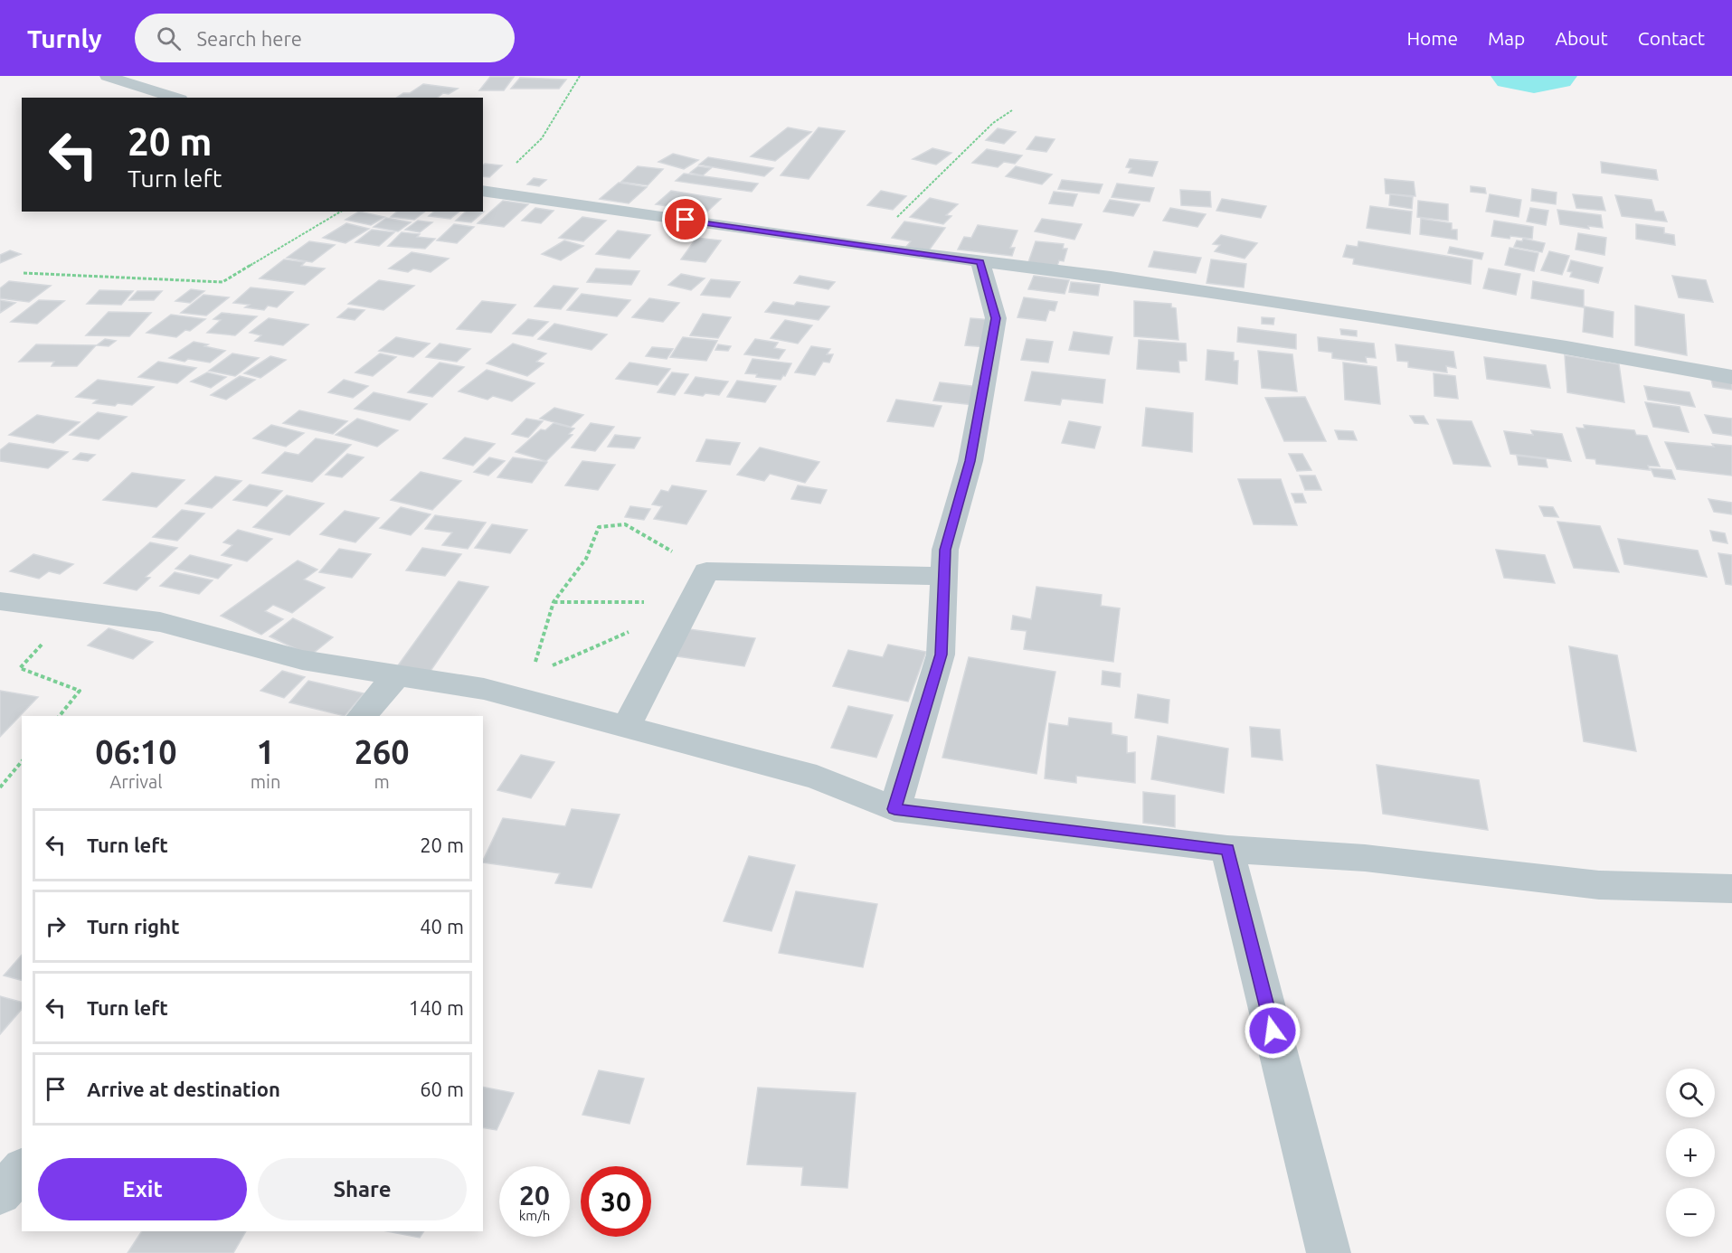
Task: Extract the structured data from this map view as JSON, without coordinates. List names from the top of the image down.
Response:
{
  "page": {
    "header": "Turnly",
    "search": "Search here",
    "nav": [
      "Home",
      "Map",
      "About",
      "Contact"
    ],
    "turn": ["20 m", "Turn left"],
    "eta": [
      "06:10",
      "Arrival",
      "1",
      "min",
      "260",
      "m"
    ],
    "list": [
      {
        "name": "Turn left",
        "value": "20 m"
      },
      {
        "name": "Turn right",
        "value": "40 m"
      },
      {
        "name": "Turn left",
        "value": "140 m"
      },
      {
        "name": "Arrive at destination",
        "value": "60 m"
      }
    ],
    "map_buttons": ["+", "−"],
    "buttons": ["Exit", "Share"],
    "speed": "20 km/h",
    "limit": "30"
  }
}
